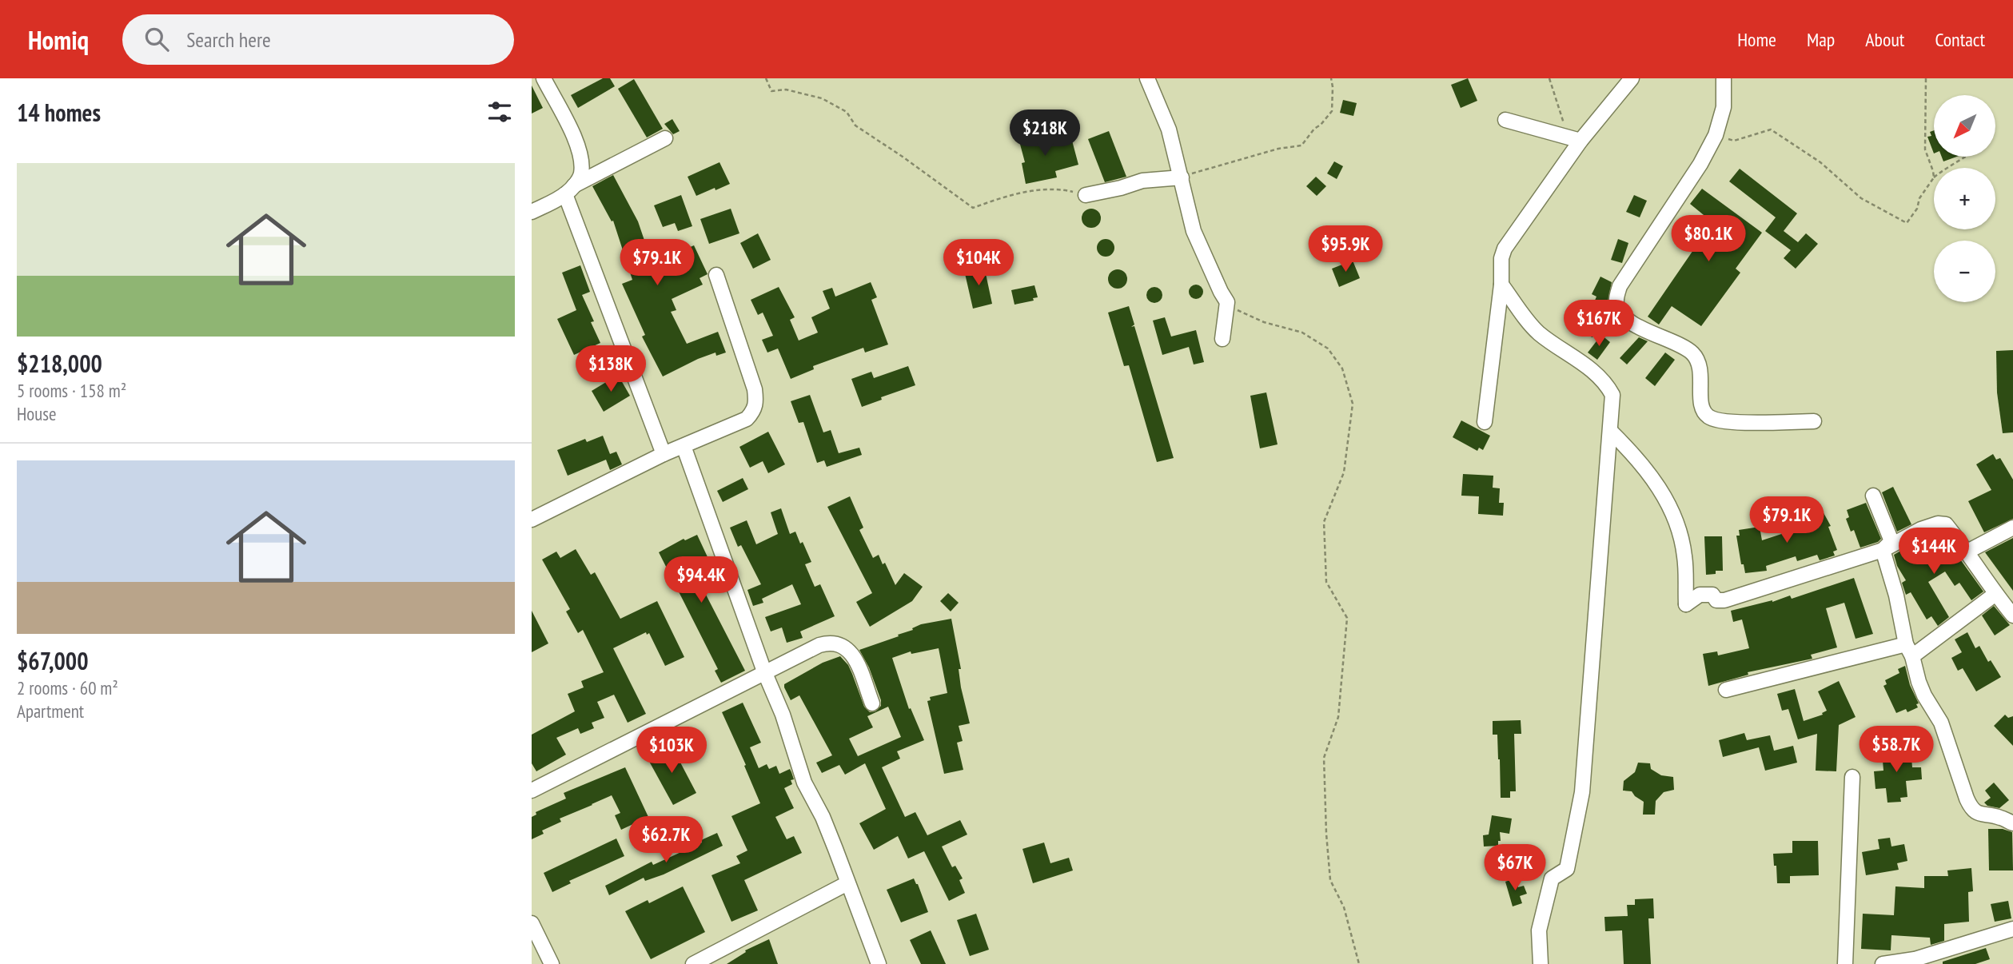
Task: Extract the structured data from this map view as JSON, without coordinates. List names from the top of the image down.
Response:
{
  "north": "bottom left",
  "page": {
    "header": "Homiq",
    "search": "Search here",
    "nav": [
      "Home",
      "Map",
      "About",
      "Contact"
    ],
    "heading": "14 homes",
    "map_buttons": ["+", "−"],
    "price": [
      "$218K",
      "$80.1K",
      "$95.9K",
      "$79.1K",
      "$104K",
      "$167K",
      "$138K",
      "$79.1K",
      "$144K",
      "$94.4K",
      "$58.7K",
      "$103K",
      "$62.7K",
      "$67K"
    ],
    "list": [
      {
        "name": "$218,000",
        "note": "5 rooms · 158 m² · House"
      },
      {
        "name": "$67,000",
        "note": "2 rooms · 60 m² · Apartment"
      }
    ]
  }
}
